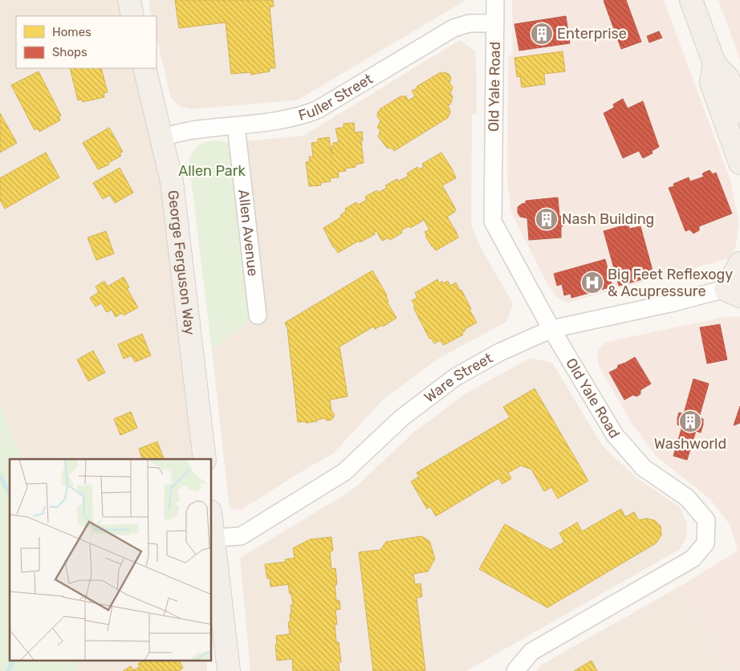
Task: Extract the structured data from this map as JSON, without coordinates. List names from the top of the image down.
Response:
{
  "streets": {
    "main road": ["George Ferguson Way"],
    "street": [
      "Old Yale Road",
      "Fuller Street",
      "Allen Avenue",
      "Ware Street"
    ]
  },
  "crossings": [
    ["Old Yale Road", "Fuller Street"],
    ["Old Yale Road", "Ware Street"],
    ["Fuller Street", "Allen Avenue"],
    ["Fuller Street", "George Ferguson Way"]
  ],
  "parks": ["Allen Park"],
  "places": {
    "building": ["Enterprise", "Nash Building", "Washworld"],
    "hospital": ["Big Feet Reflexogy & Acupressure"]
  },
  "legend": ["Homes", "Shops"]
}
